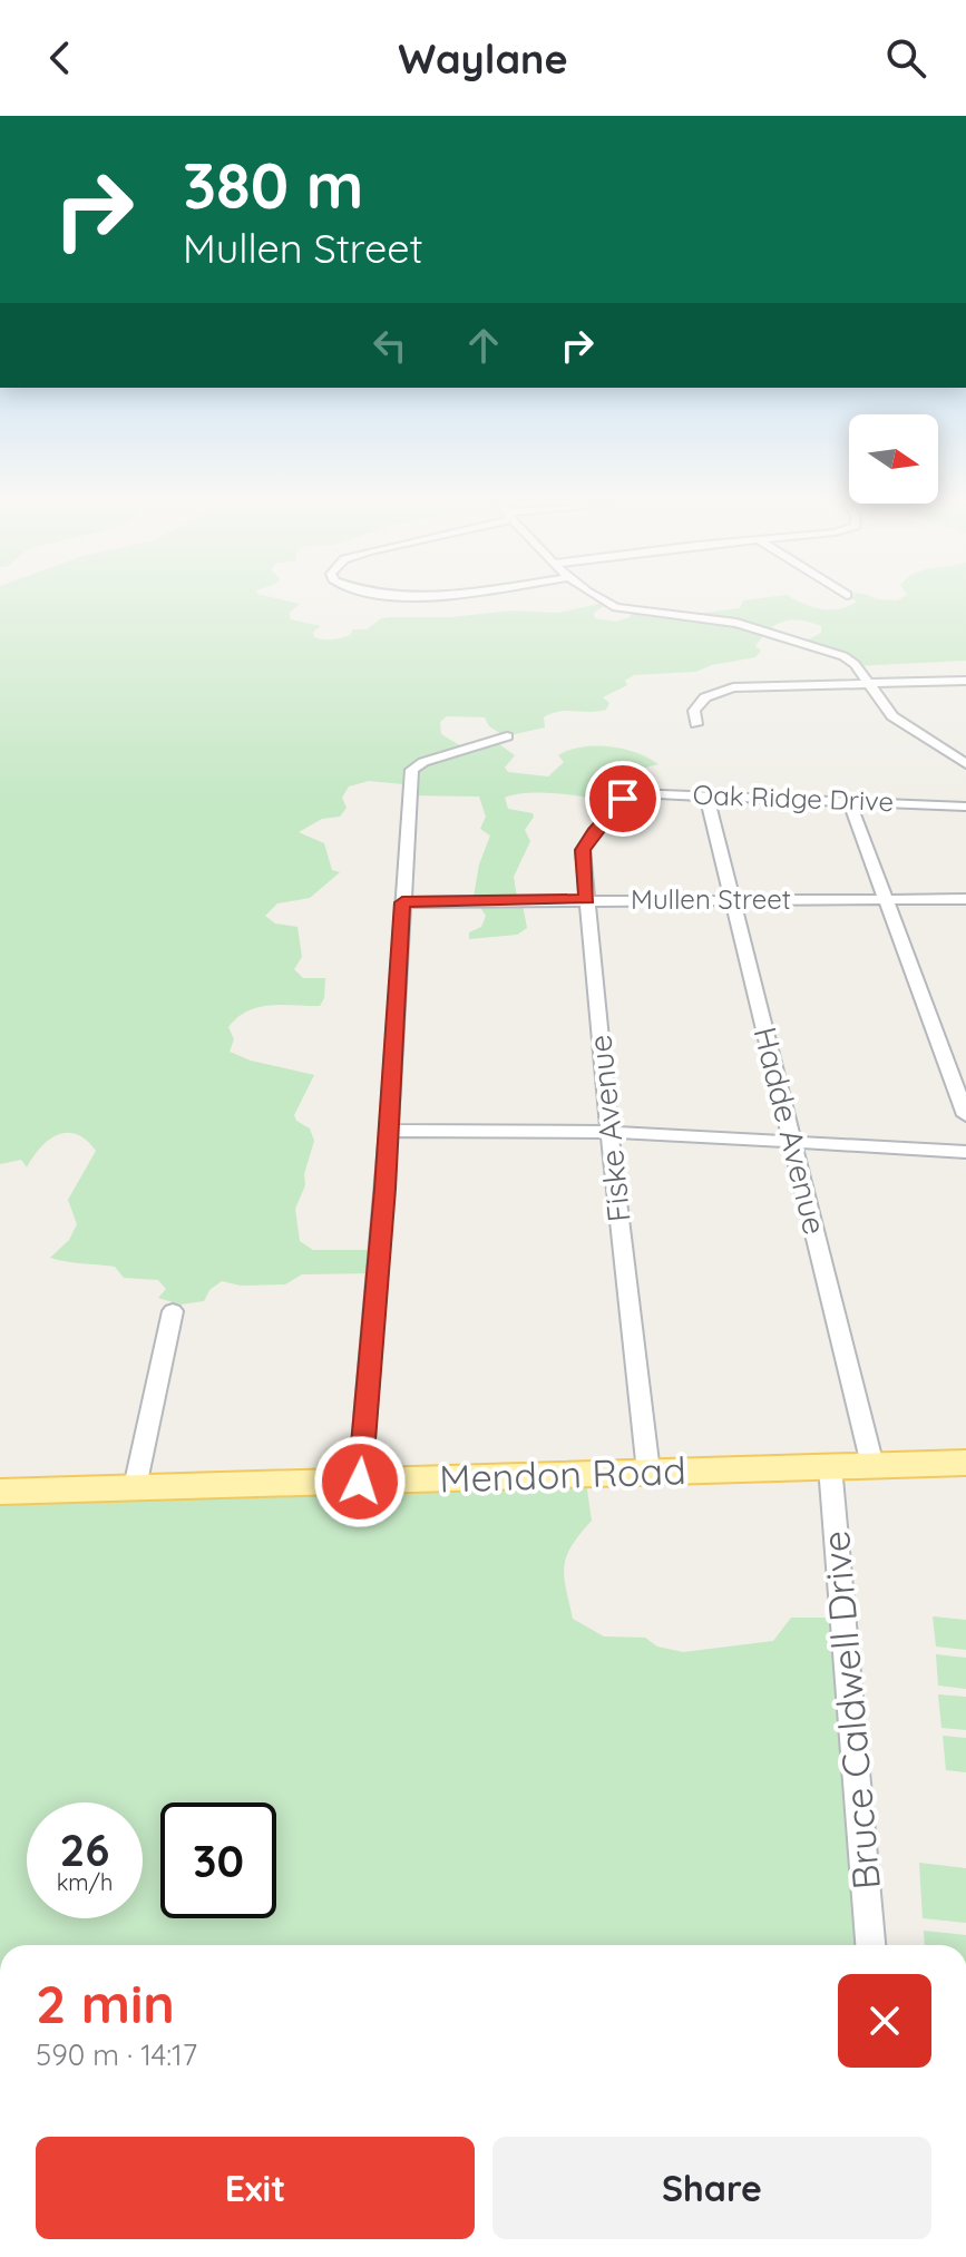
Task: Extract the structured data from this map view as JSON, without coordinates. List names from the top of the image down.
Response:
{
  "streets": {
    "main road": ["Mendon Road"],
    "street": [
      "Oak Ridge Drive",
      "Mullen Street",
      "Fiske Avenue",
      "Hadde Avenue",
      "Bruce Caldwell Drive"
    ]
  },
  "crossings": [
    ["Oak Ridge Drive", "Fiske Avenue"],
    ["Oak Ridge Drive", "Hadde Avenue"],
    ["Mullen Street", "Fiske Avenue"],
    ["Mullen Street", "Hadde Avenue"],
    ["Fiske Avenue", "Mendon Road"],
    ["Hadde Avenue", "Mendon Road"],
    ["Mendon Road", "Bruce Caldwell Drive"]
  ],
  "north": "right",
  "page": {
    "header": "Waylane",
    "turn": ["380 m", "Mullen Street"],
    "speed": "26 km/h",
    "limit": "30",
    "heading": ["2 min", "590 m · 14:17"],
    "buttons": ["Exit", "Share"]
  }
}
